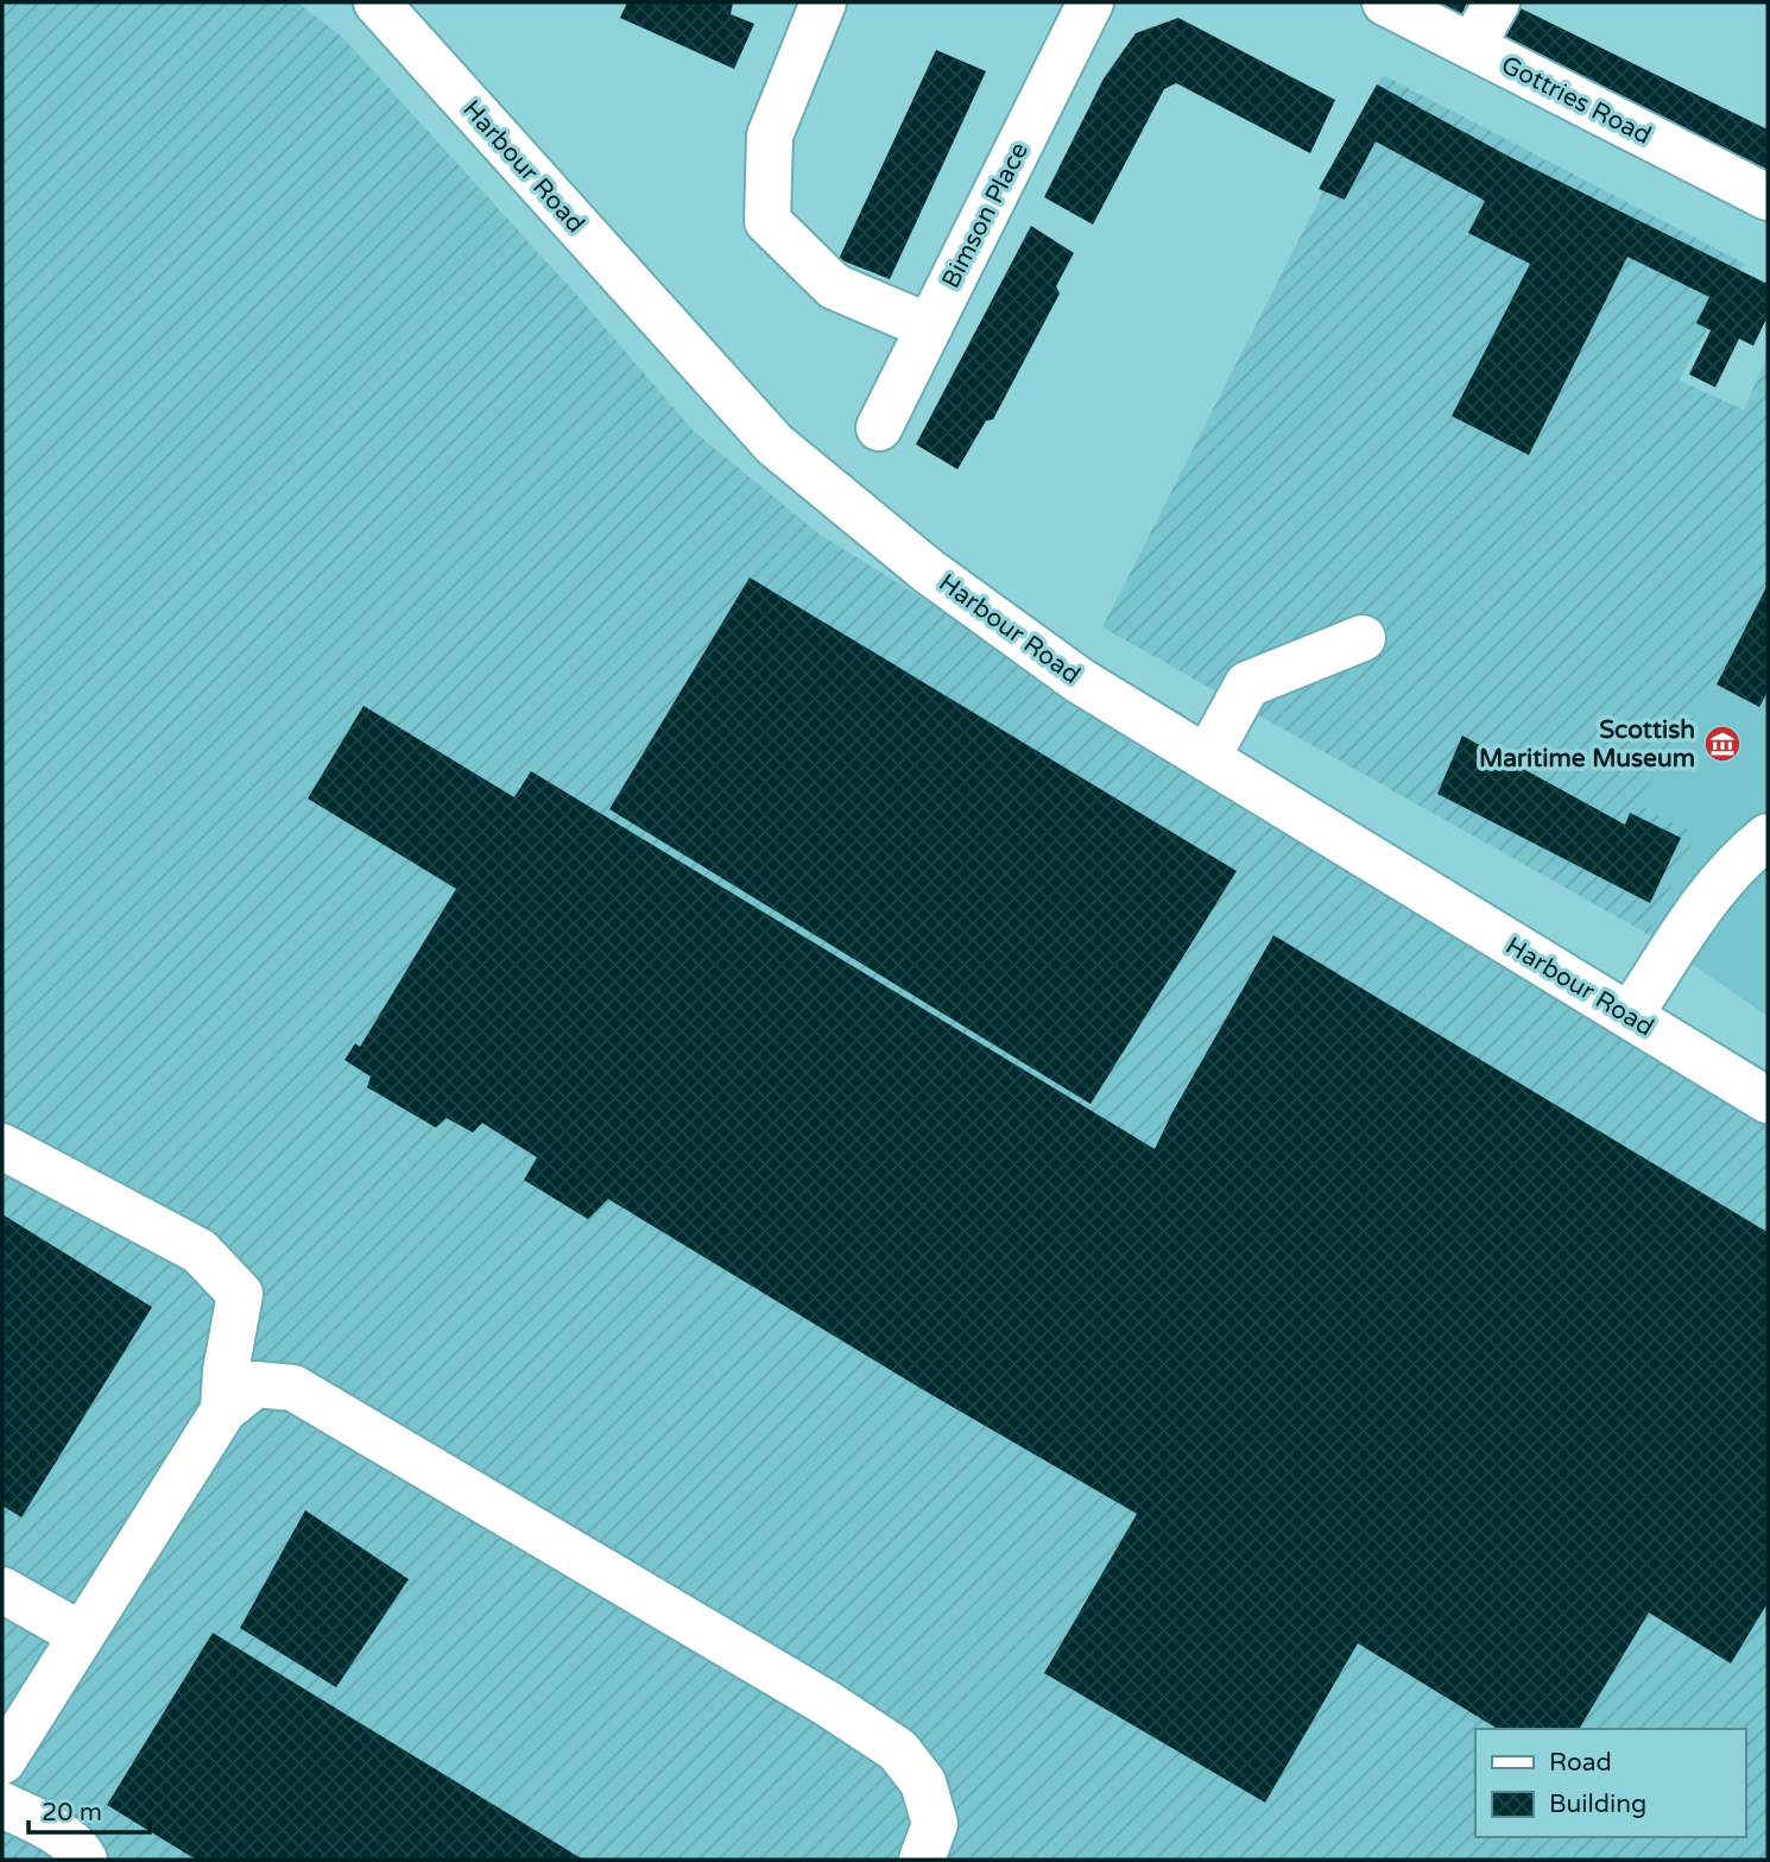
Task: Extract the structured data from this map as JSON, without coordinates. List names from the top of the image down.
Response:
{
  "streets": {
    "street": ["Gottries Road", "Harbour Road", "Bimson Place"]
  },
  "places": {
    "museum": ["Scottish Maritime Museum"]
  },
  "legend": ["Road", "Building"],
  "scale_bar": "20 m"
}
